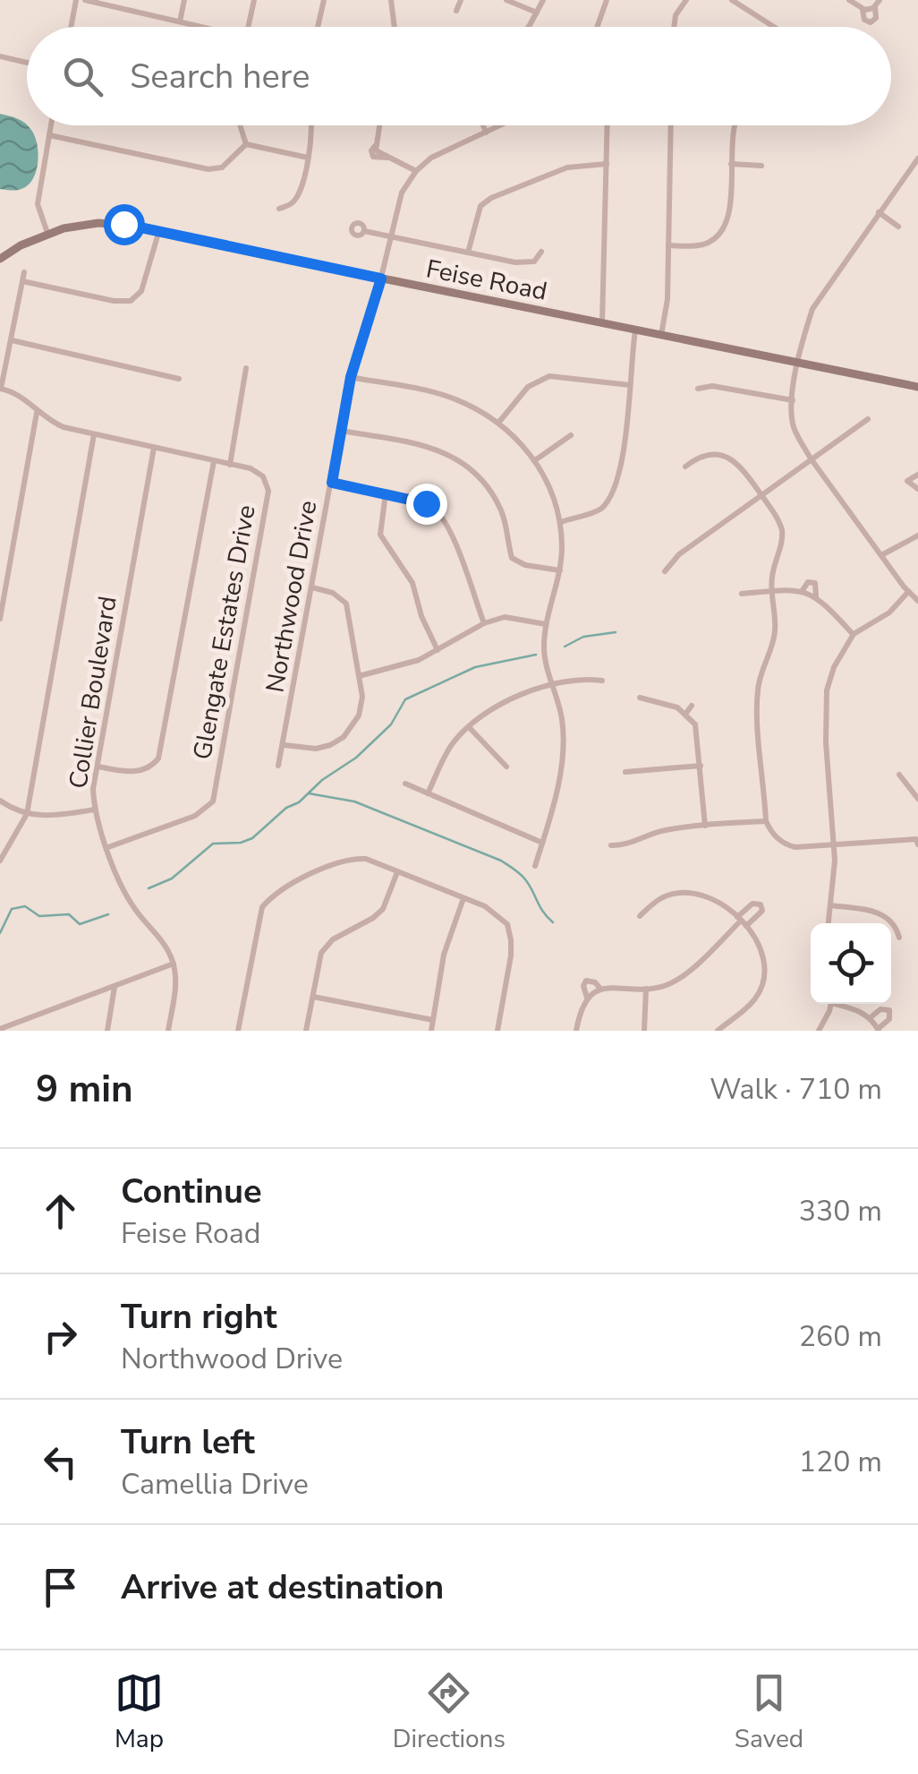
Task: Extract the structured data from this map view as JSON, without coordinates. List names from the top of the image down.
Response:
{
  "streets": {
    "main road": ["Feise Road"],
    "street": ["Northwood Drive", "Glengate Estates Drive", "Collier Boulevard"]
  },
  "crossings": [
    ["Feise Road", "Northwood Drive"],
    ["Glengate Estates Drive", "Collier Boulevard"]
  ],
  "page": {
    "search": "Search here",
    "heading": ["9 min", "Walk · 710 m"],
    "list": [
      ["Continue", "Feise Road", "330 m"],
      ["Turn right", "Northwood Drive", "260 m"],
      ["Turn left", "Camellia Drive", "120 m"],
      "Arrive at destination"
    ],
    "nav": ["Map", "Directions", "Saved"]
  }
}
